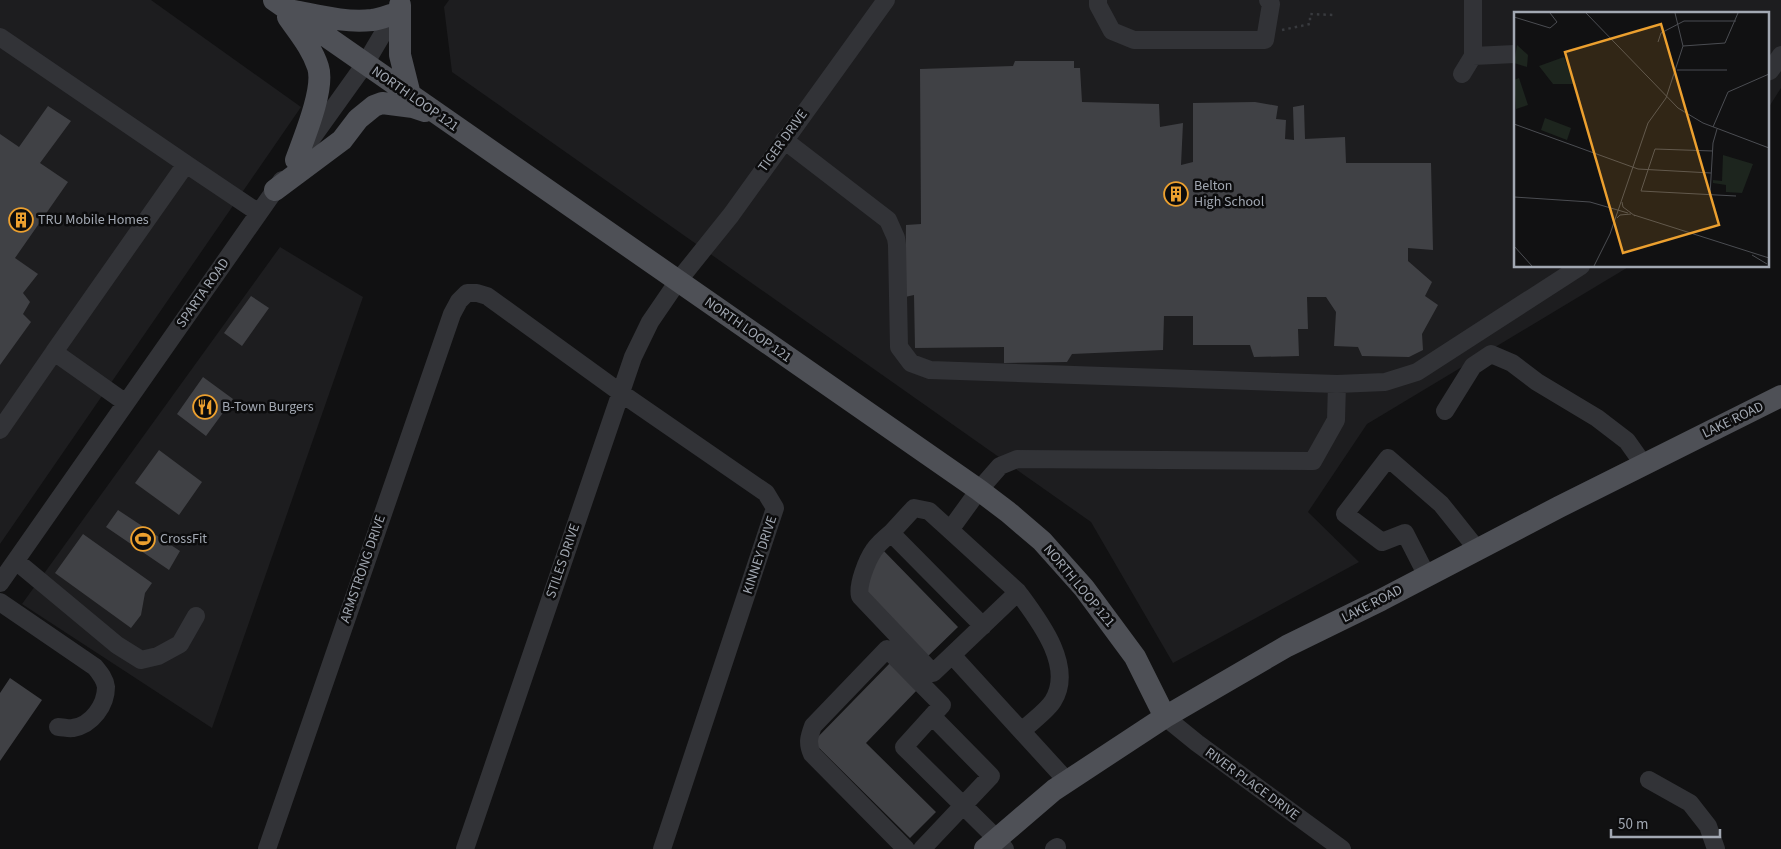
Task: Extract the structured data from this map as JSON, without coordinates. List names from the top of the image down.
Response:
{
  "streets": {
    "main road": ["NORTH LOOP 121", "LAKE ROAD"],
    "street": [
      "TIGER DRIVE",
      "SPARTA ROAD",
      "KINNEY DRIVE",
      "STILES DRIVE",
      "ARMSTRONG DRIVE",
      "RIVER PLACE DRIVE"
    ]
  },
  "crossings": [
    ["NORTH LOOP 121", "TIGER DRIVE"],
    ["NORTH LOOP 121", "SPARTA ROAD"],
    ["NORTH LOOP 121", "LAKE ROAD"],
    ["NORTH LOOP 121", "STILES DRIVE"],
    ["NORTH LOOP 121", "RIVER PLACE DRIVE"],
    ["TIGER DRIVE", "STILES DRIVE"],
    ["LAKE ROAD", "RIVER PLACE DRIVE"],
    ["KINNEY DRIVE", "STILES DRIVE"],
    ["KINNEY DRIVE", "ARMSTRONG DRIVE"]
  ],
  "places": {
    "building": ["Belton High School", "TRU Mobile Homes"],
    "restaurant": ["B-Town Burgers"],
    "sports": ["CrossFit"]
  },
  "scale_bar": "50 m"
}
